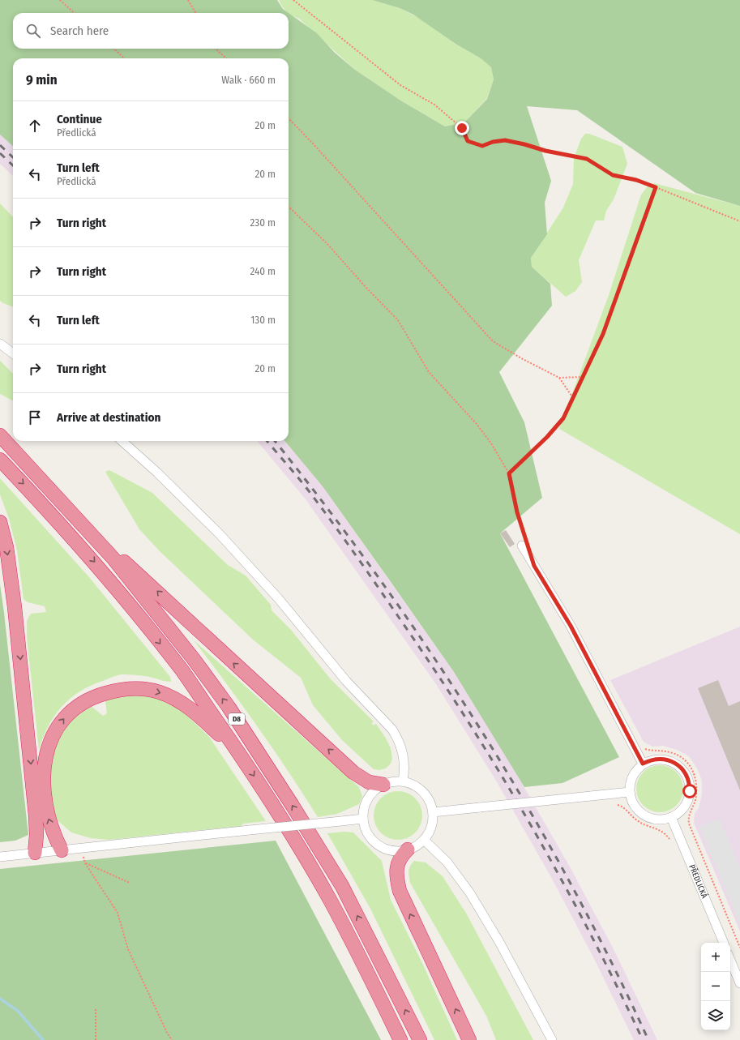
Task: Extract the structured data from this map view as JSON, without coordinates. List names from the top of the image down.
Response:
{
  "streets": {
    "highway": ["D8"],
    "street": ["PŘEDLICKÁ"]
  },
  "page": {
    "search": "Search here",
    "heading": ["9 min", "Walk · 660 m"],
    "list": [
      ["Continue", "Předlická", "20 m"],
      ["Turn left", "Předlická", "20 m"],
      ["Turn right", "230 m"],
      ["Turn right", "240 m"],
      ["Turn left", "130 m"],
      ["Turn right", "20 m"],
      "Arrive at destination"
    ],
    "map_buttons": ["+", "−"]
  }
}
